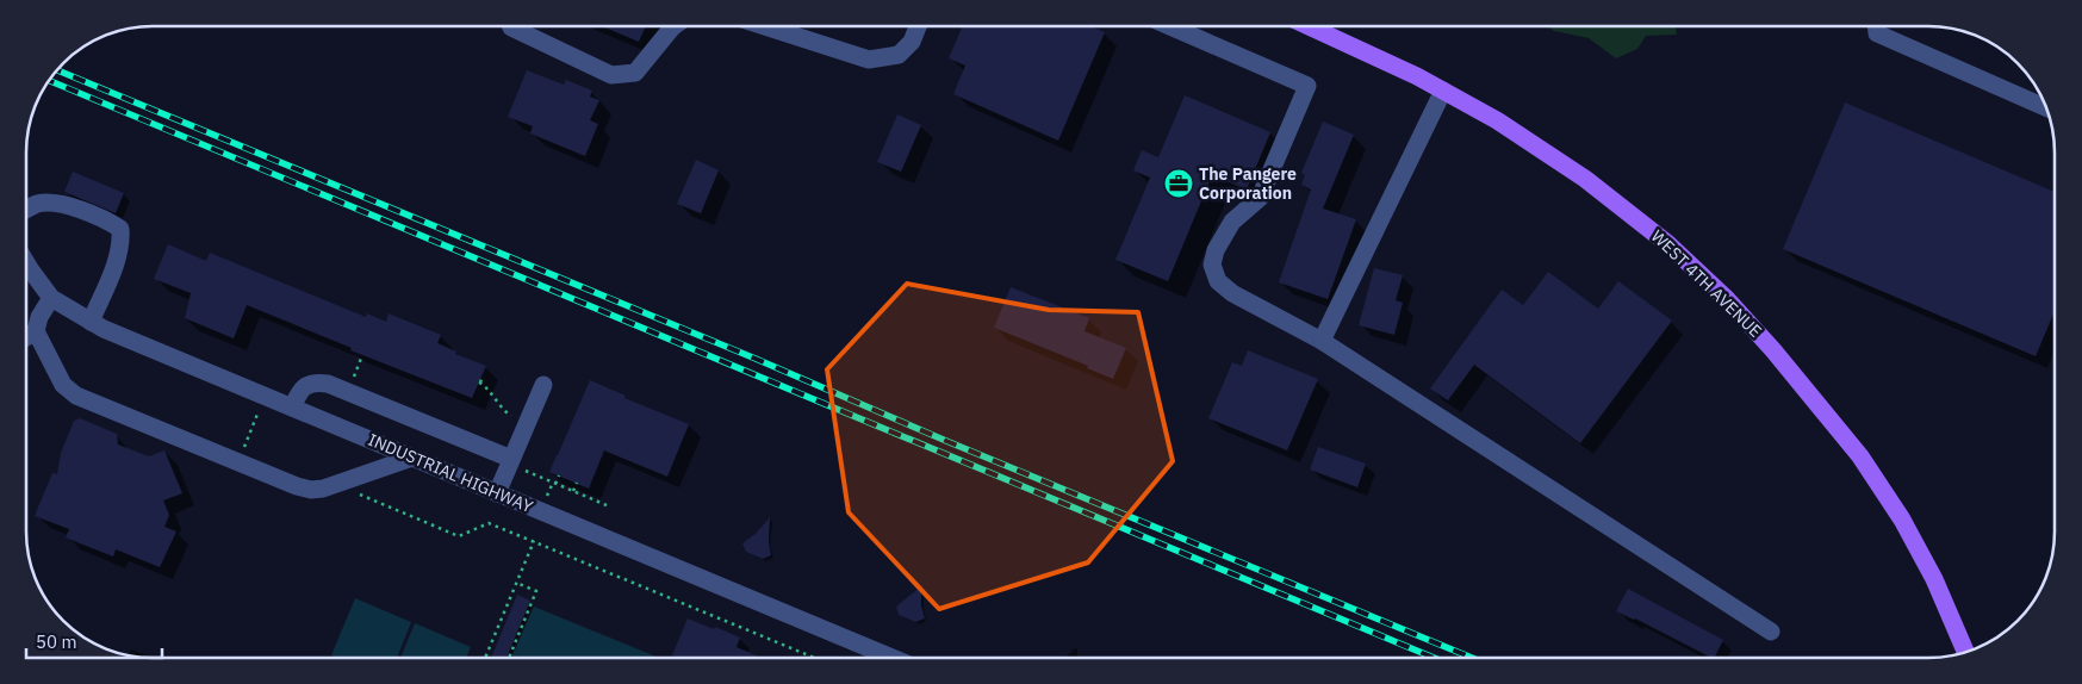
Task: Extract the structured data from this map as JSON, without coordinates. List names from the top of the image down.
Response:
{
  "streets": {
    "main road": ["WEST 4TH AVENUE"],
    "street": ["INDUSTRIAL HIGHWAY"]
  },
  "places": {
    "office": ["The Pangere Corporation"]
  },
  "scale_bar": "50 m"
}
